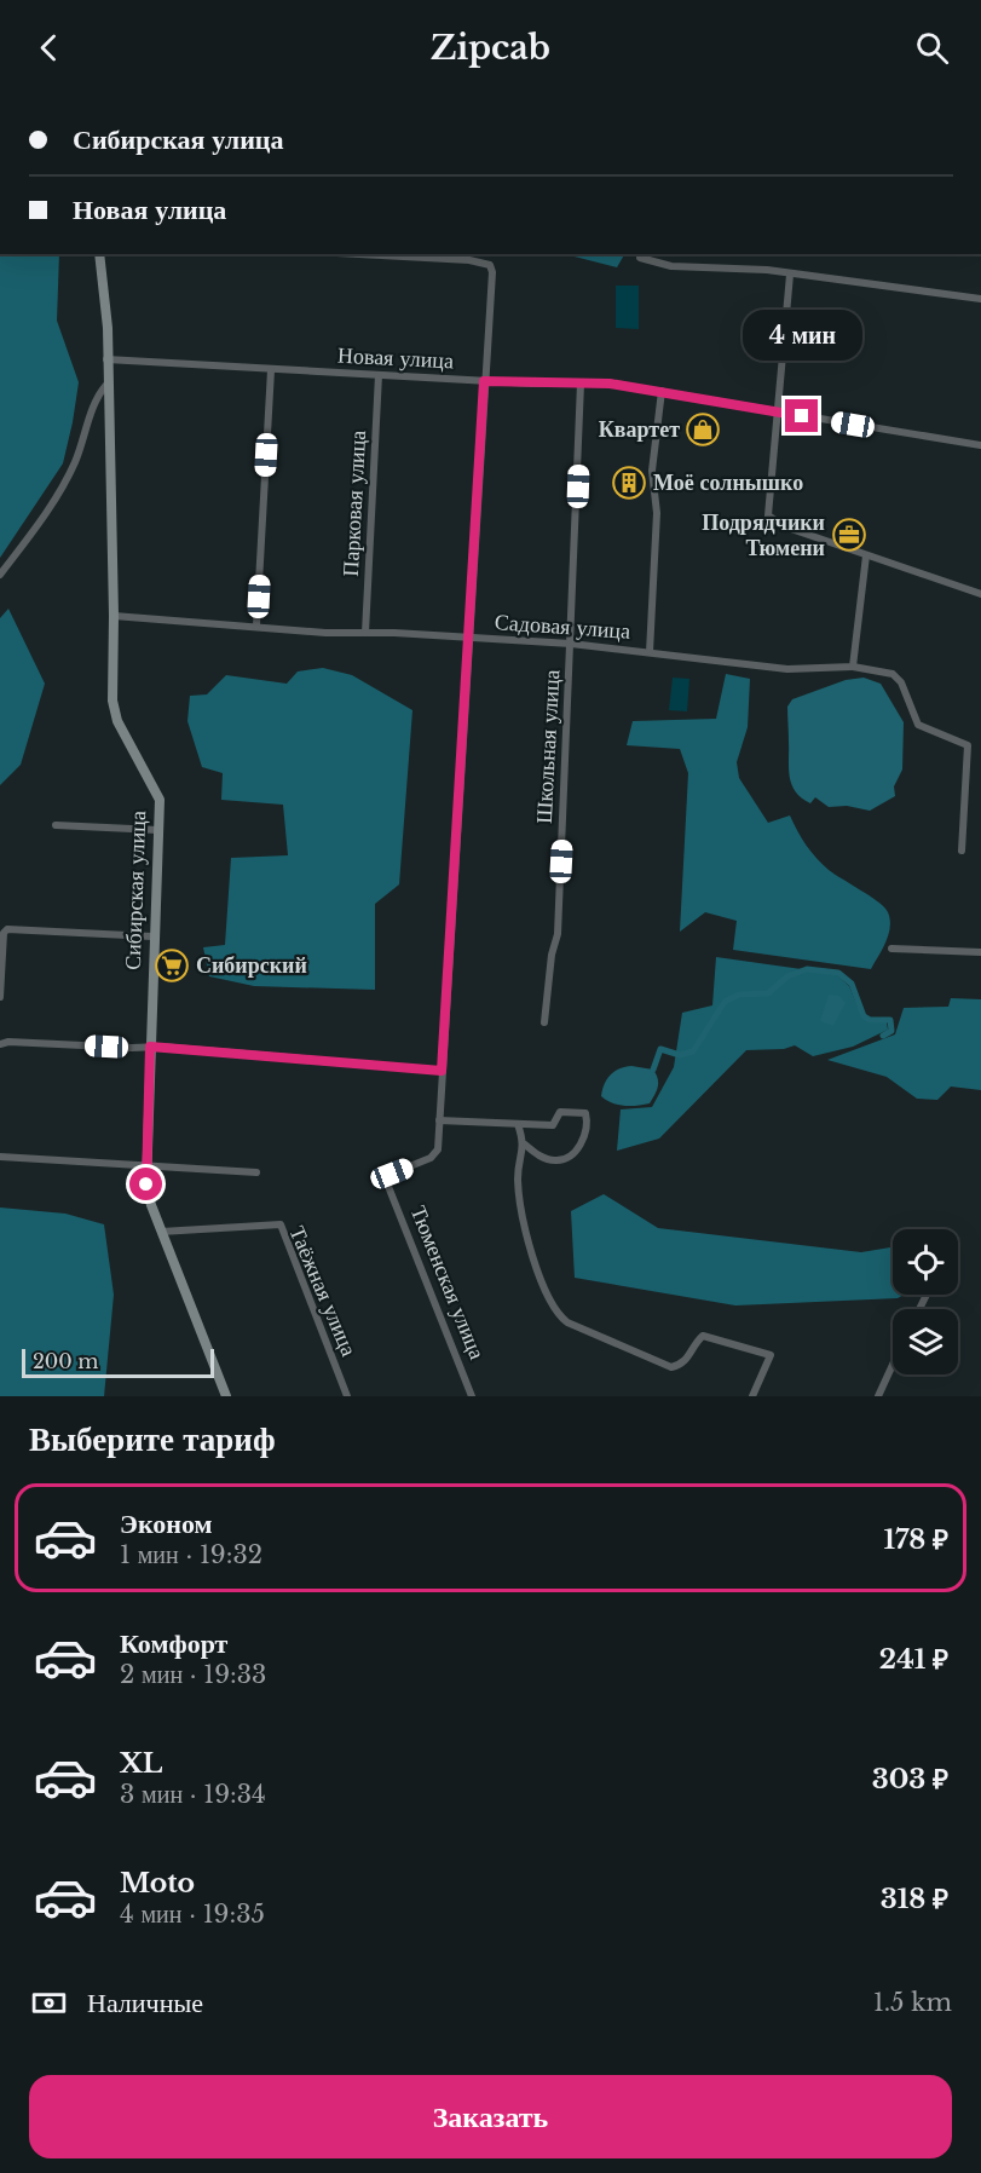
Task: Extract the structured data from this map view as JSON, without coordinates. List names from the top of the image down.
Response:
{
  "streets": {
    "street": [
      "Новая улица",
      "Парковая улица",
      "Садовая улица",
      "Школьная улица",
      "Сибирская улица",
      "Тюменская улица",
      "Таёжная улица"
    ]
  },
  "crossings": [
    ["Новая улица", "Парковая улица"],
    ["Новая улица", "Школьная улица"],
    ["Новая улица", "Сибирская улица"],
    ["Парковая улица", "Садовая улица"],
    ["Садовая улица", "Школьная улица"],
    ["Садовая улица", "Сибирская улица"],
    ["Сибирская улица", "Таёжная улица"]
  ],
  "places": {
    "shop": ["Квартет"],
    "building": ["Моё солнышко"],
    "office": ["Подрядчики Тюмени"],
    "supermarket": ["Сибирский"]
  },
  "scale_bar": "200 m",
  "page": {
    "header": "Zipcab",
    "banner": ["Сибирская улица", "Новая улица"],
    "bubble": "4 мин",
    "scale": "200 m",
    "heading": "Выберите тариф",
    "list": [
      {
        "name": "Эконом",
        "note": "1 мин · 19:32",
        "value": "178 ₽"
      },
      {
        "name": "Комфорт",
        "note": "2 мин · 19:33",
        "value": "241 ₽"
      },
      {
        "name": "XL",
        "note": "3 мин · 19:34",
        "value": "303 ₽"
      },
      {
        "name": "Moto",
        "note": "4 мин · 19:35",
        "value": "318 ₽"
      }
    ],
    "pay": ["Наличные", "1.5 km"],
    "buttons": "Заказать"
  }
}
